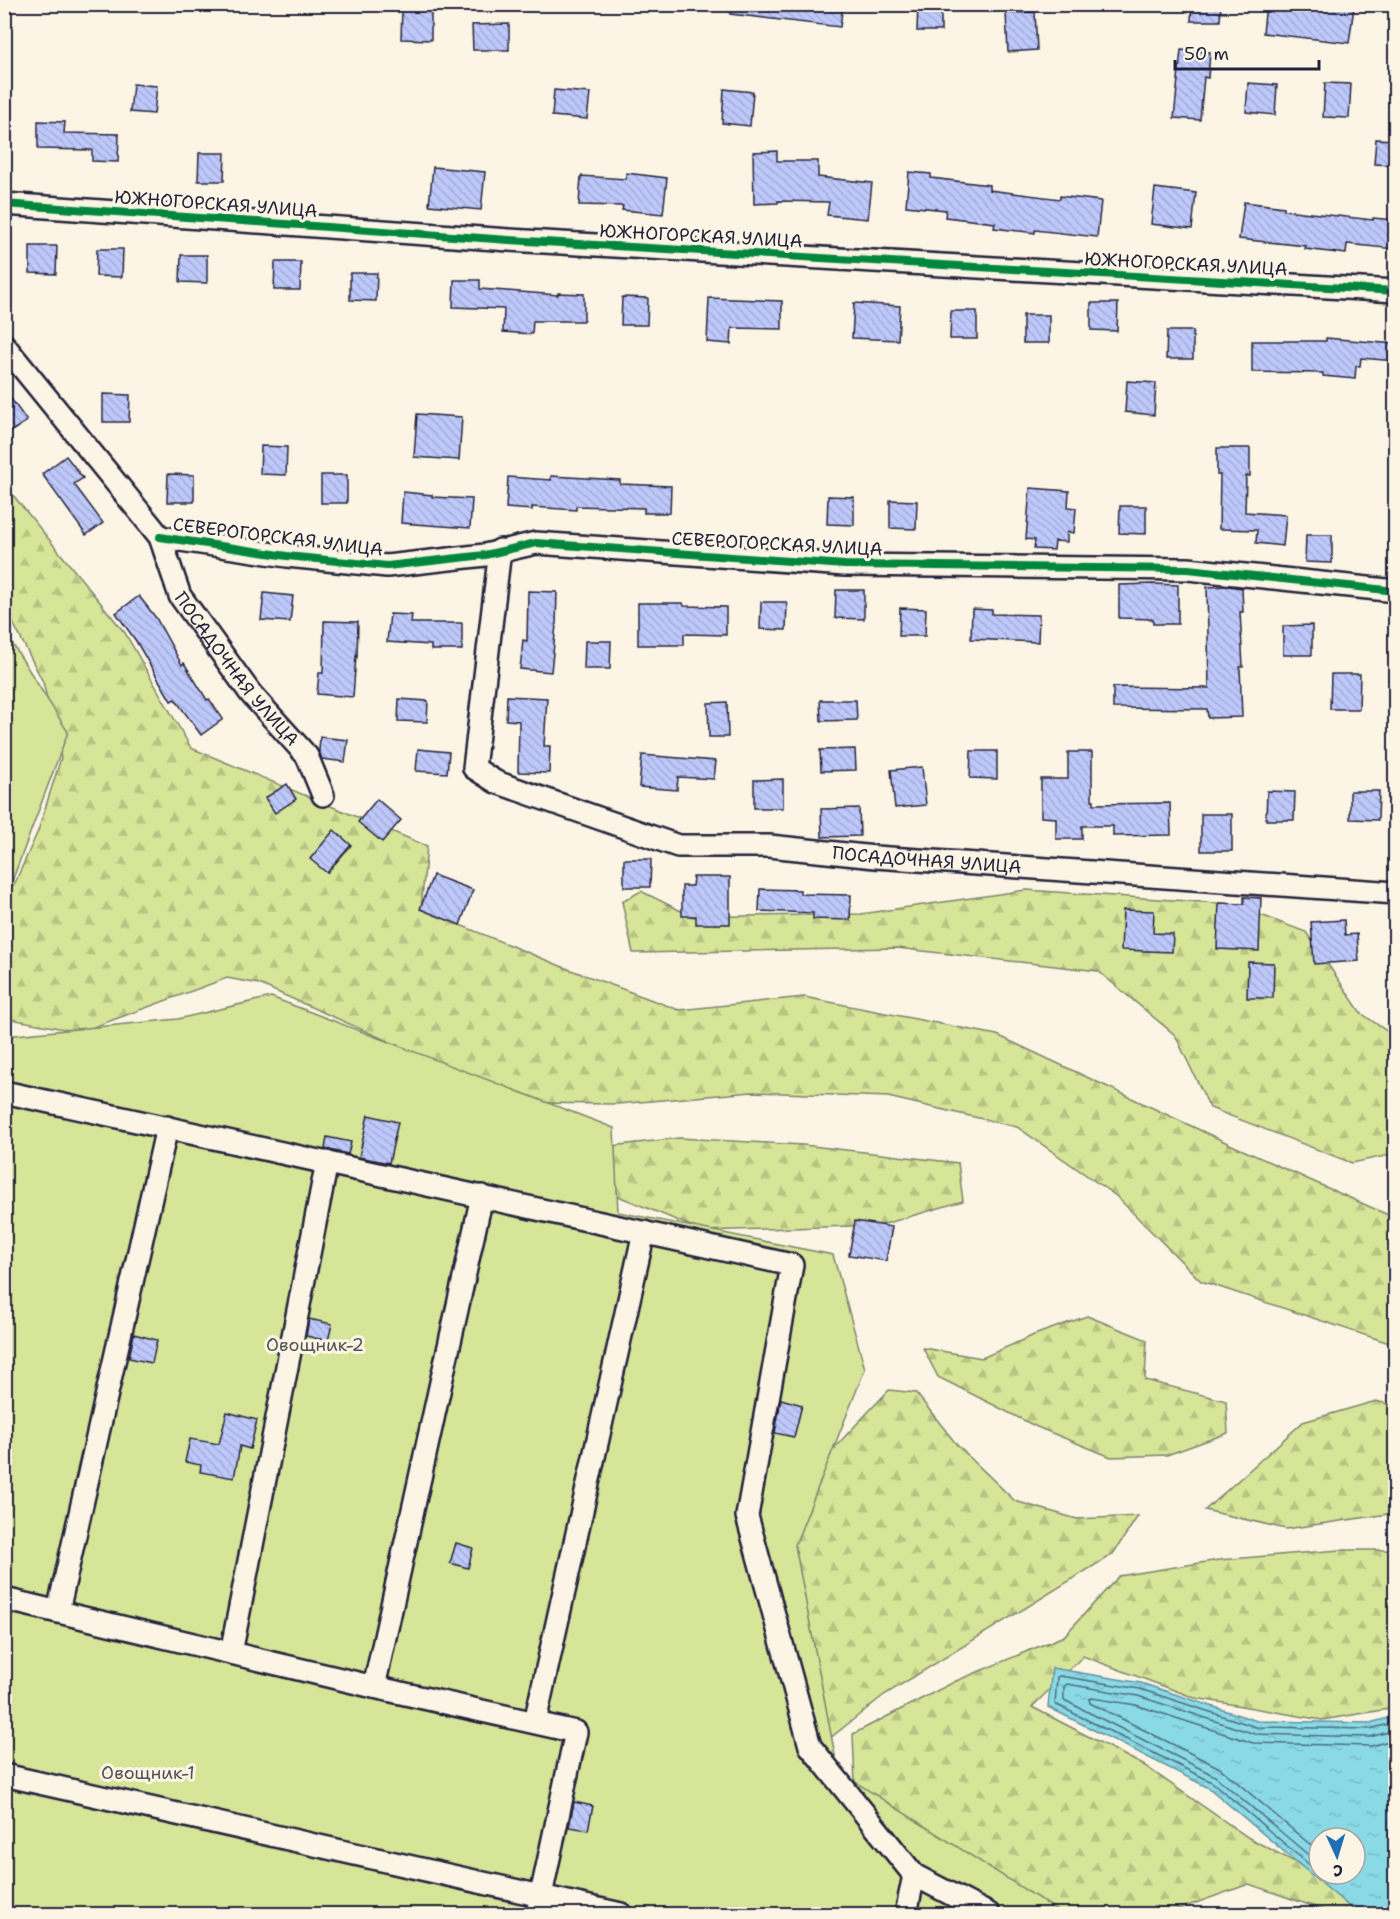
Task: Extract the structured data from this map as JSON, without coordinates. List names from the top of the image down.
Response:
{
  "streets": {
    "street": ["ЮЖНОГОРСКАЯ УЛИЦА", "СЕВЕРОГОРСКАЯ УЛИЦА", "ПОСАДОЧНАЯ УЛИЦА"]
  },
  "crossings": [
    ["СЕВЕРОГОРСКАЯ УЛИЦА", "ПОСАДОЧНАЯ УЛИЦА"]
  ],
  "parks": ["Овощник-2", "Овощник-1"],
  "scale_bar": "50 m",
  "north": "bottom"
}
